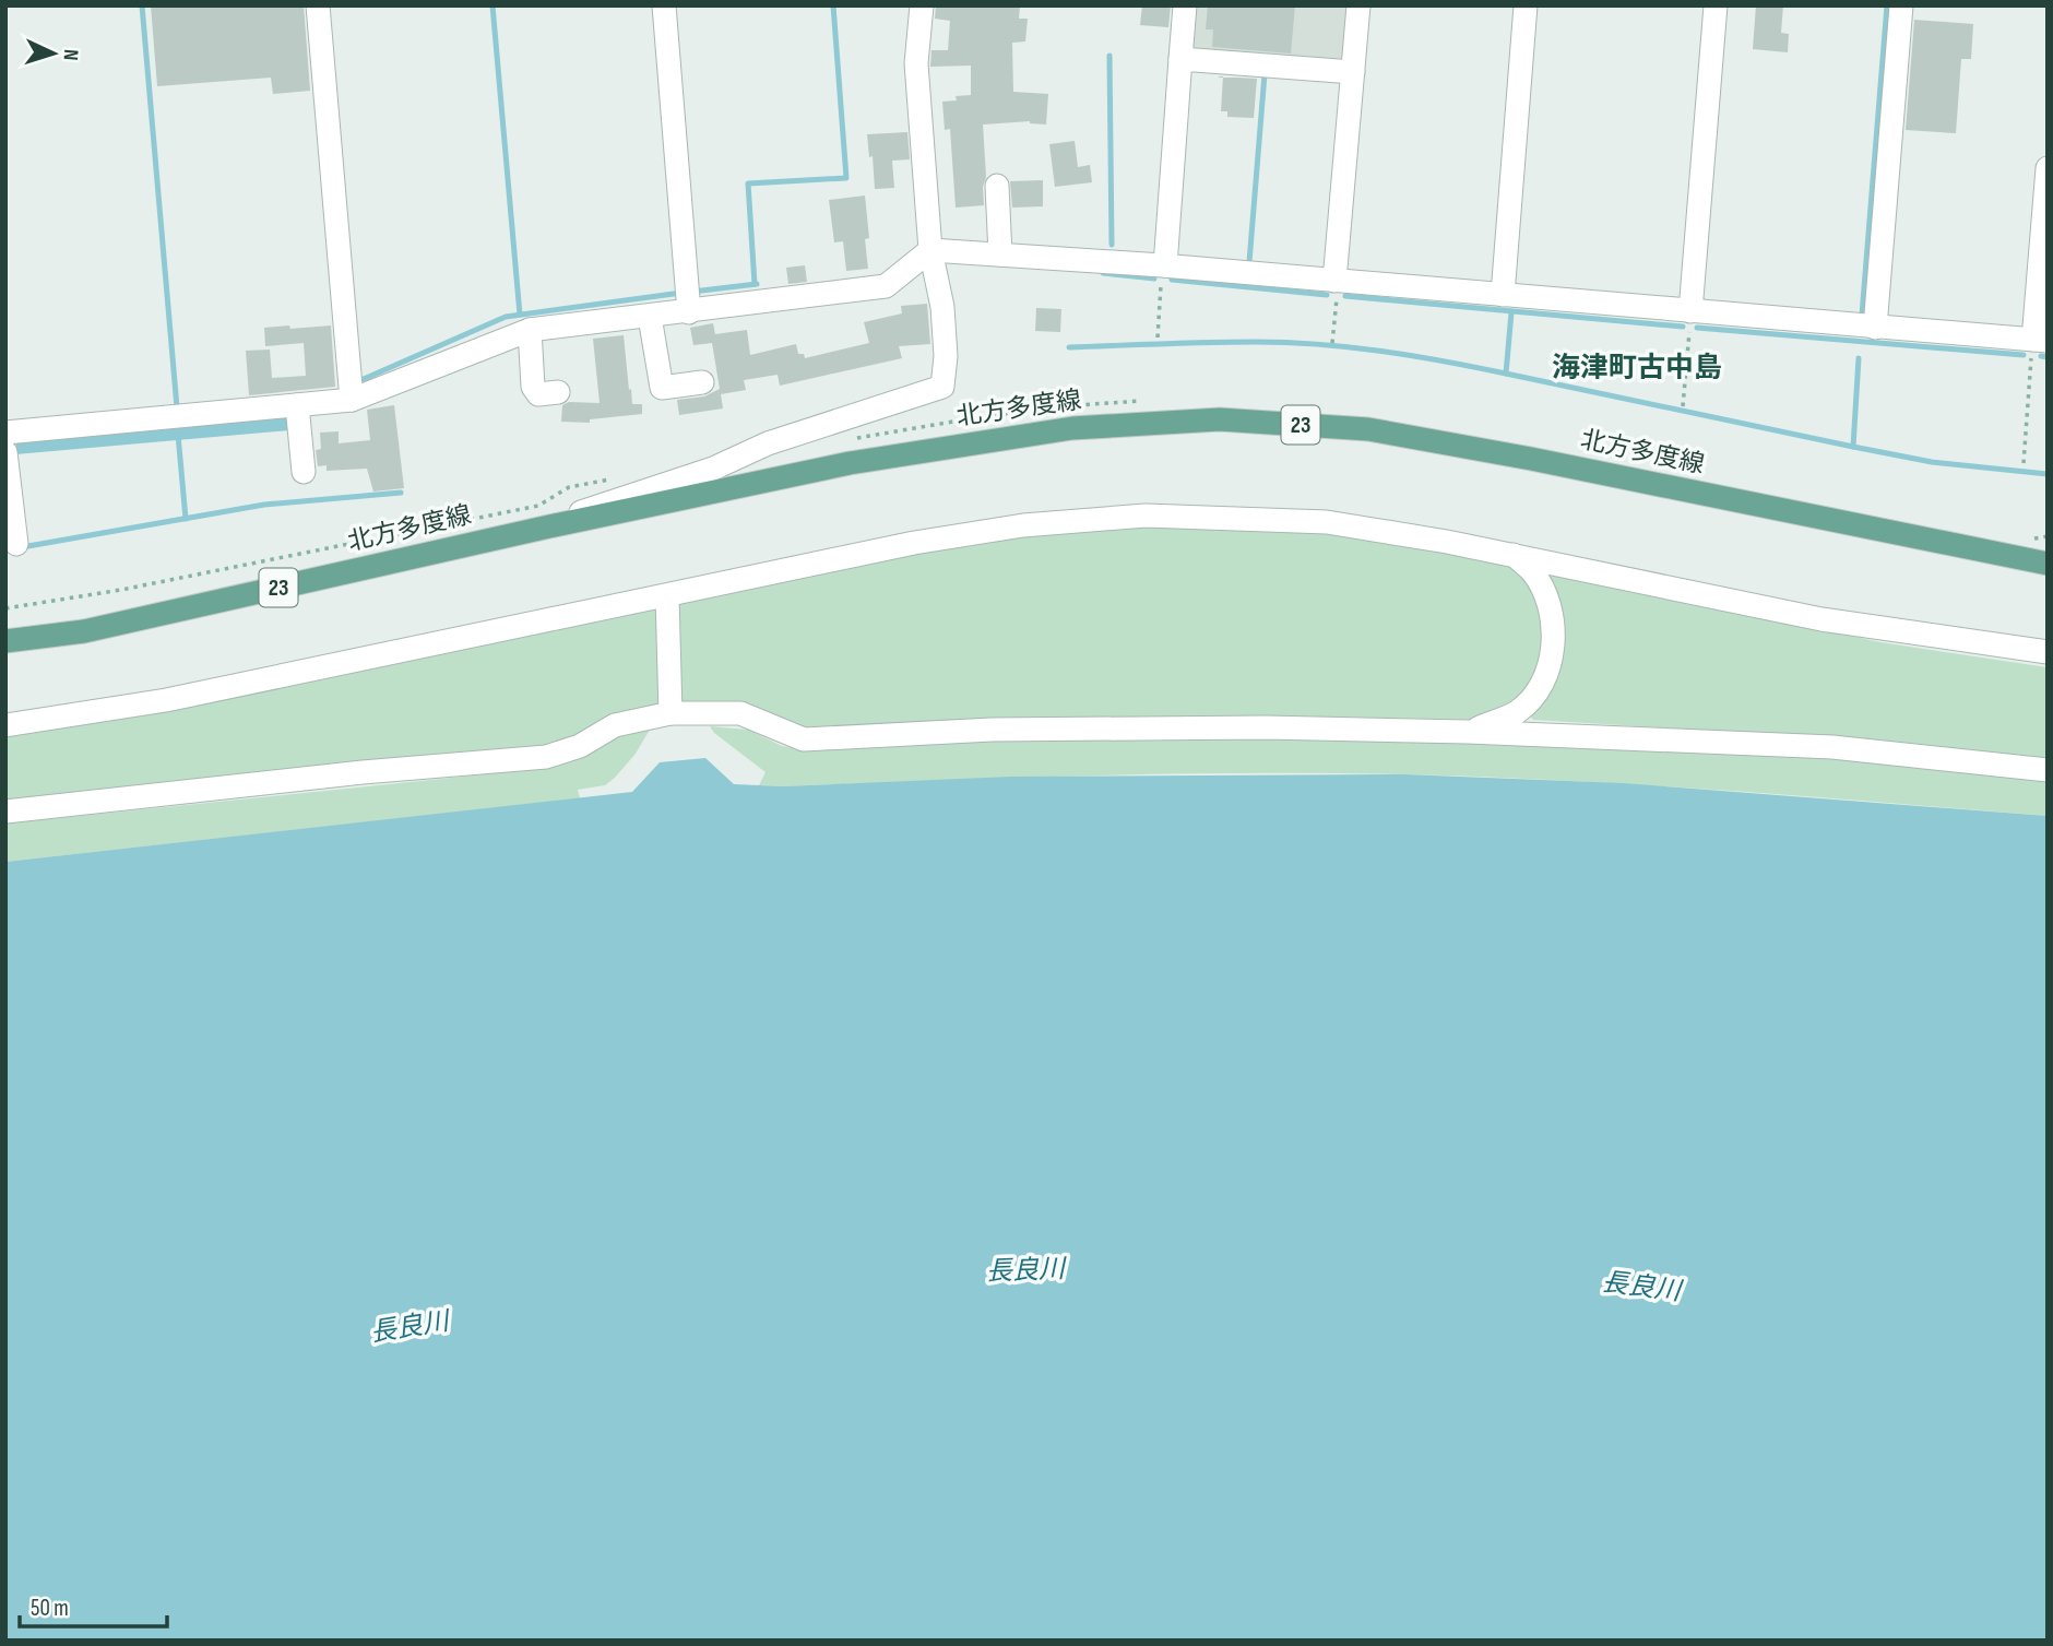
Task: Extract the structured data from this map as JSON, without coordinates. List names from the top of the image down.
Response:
{
  "streets": {
    "main road": ["北方多度線", "23"]
  },
  "districts": ["海津町古中島"],
  "water": ["長良川"],
  "scale_bar": "50 m",
  "north": "right"
}
